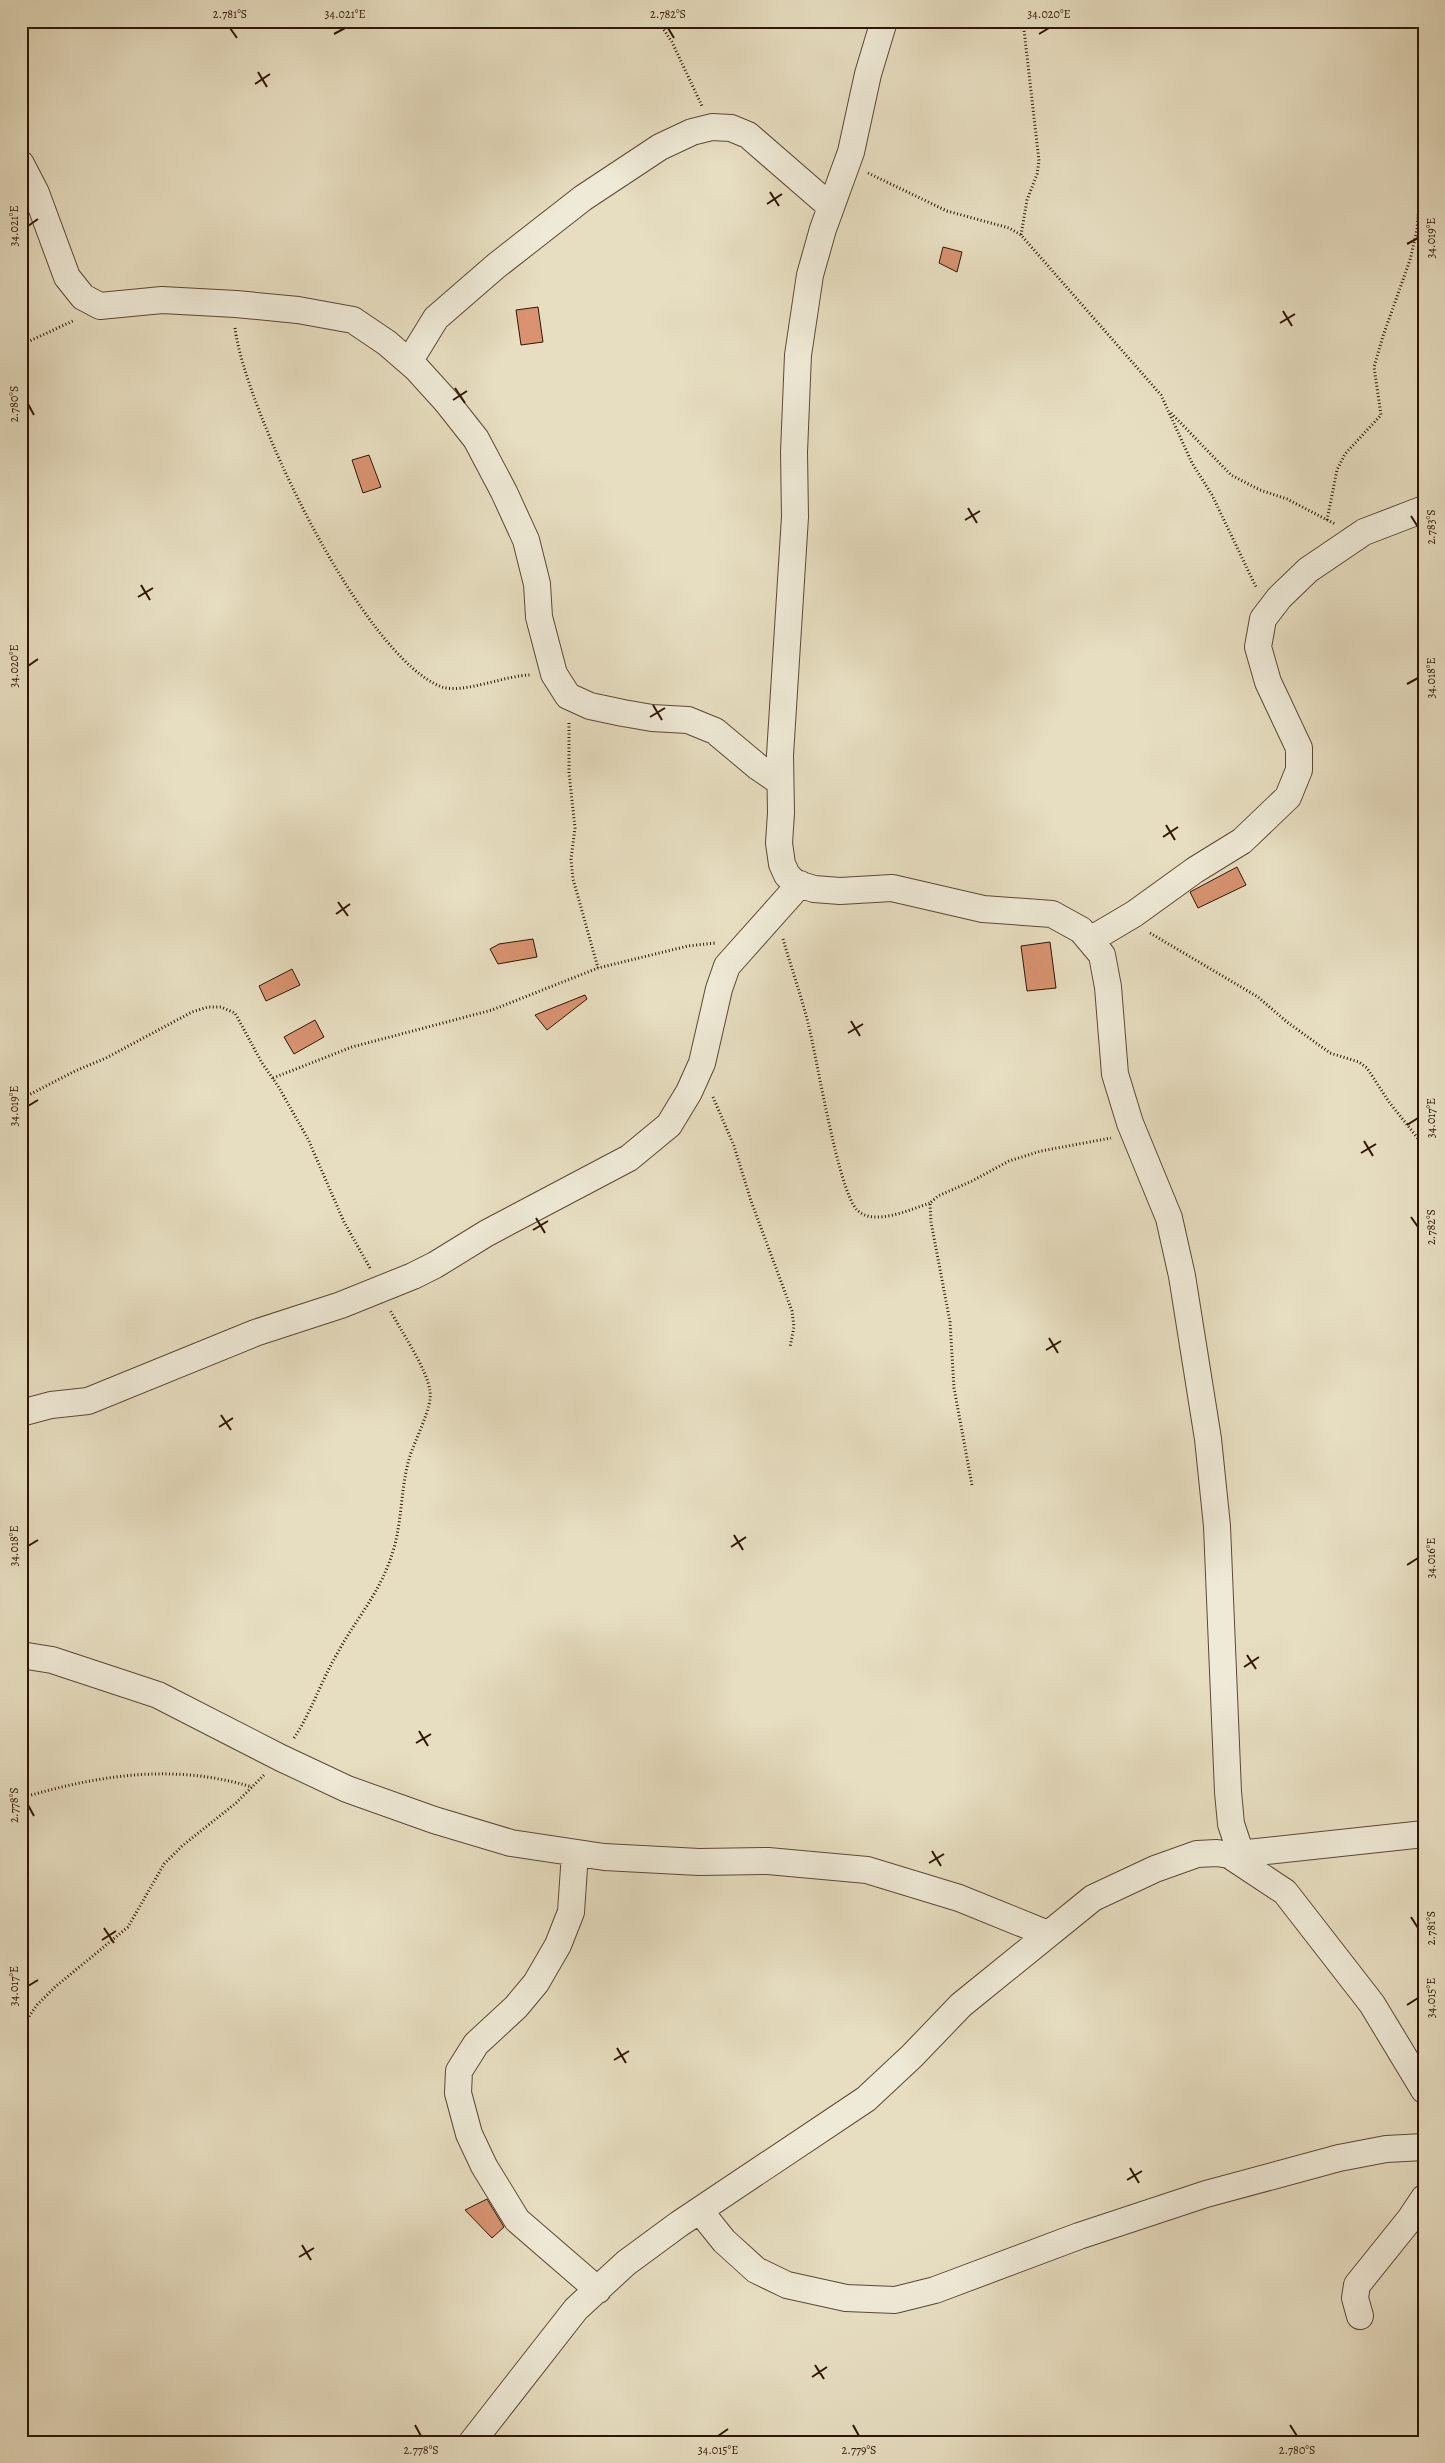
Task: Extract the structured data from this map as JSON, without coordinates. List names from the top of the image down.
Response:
{
  "coordinates": [
    "2.781°S",
    "34.021°E",
    "2.782°S",
    "34.020°E",
    "34.019°E",
    "2.780°S",
    "2.783°S",
    "34.018°E",
    "34.017°E",
    "34.016°E",
    "2.778°S",
    "34.015°E",
    "2.779°S"
  ]
}
